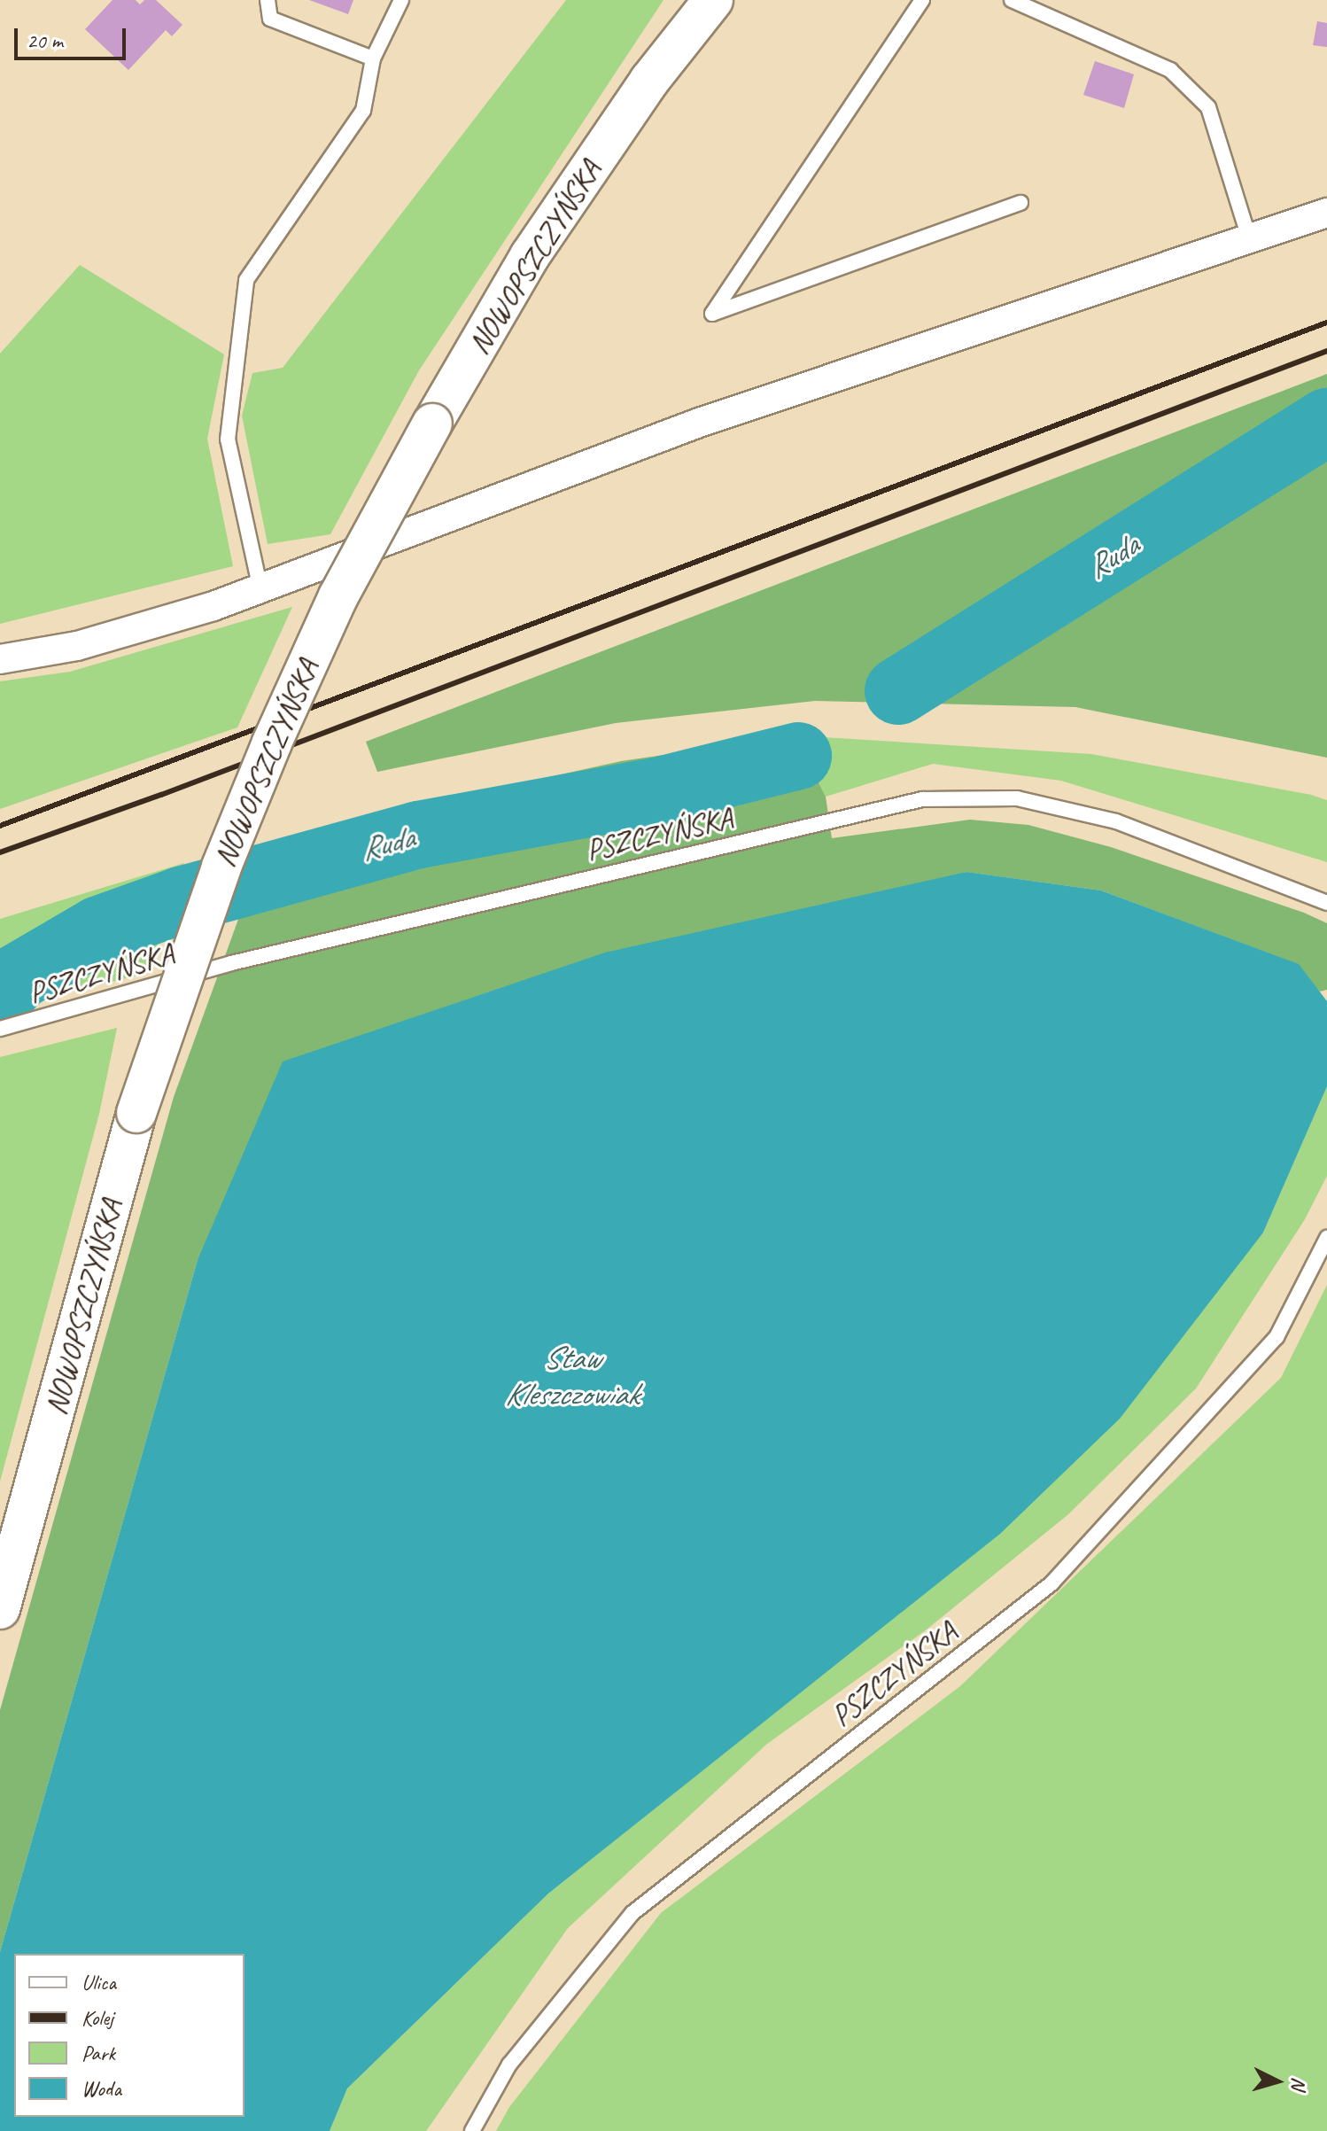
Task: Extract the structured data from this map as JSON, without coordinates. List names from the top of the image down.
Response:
{
  "streets": {
    "main road": ["NOWOPSZCZYŃSKA"],
    "lane": ["PSZCZYŃSKA"]
  },
  "water": ["Ruda", "Staw Kleszczowiak"],
  "legend": [
    "Ulica",
    "Kolej",
    "Park",
    "Woda"
  ],
  "scale_bar": "20 m",
  "north": "right"
}
